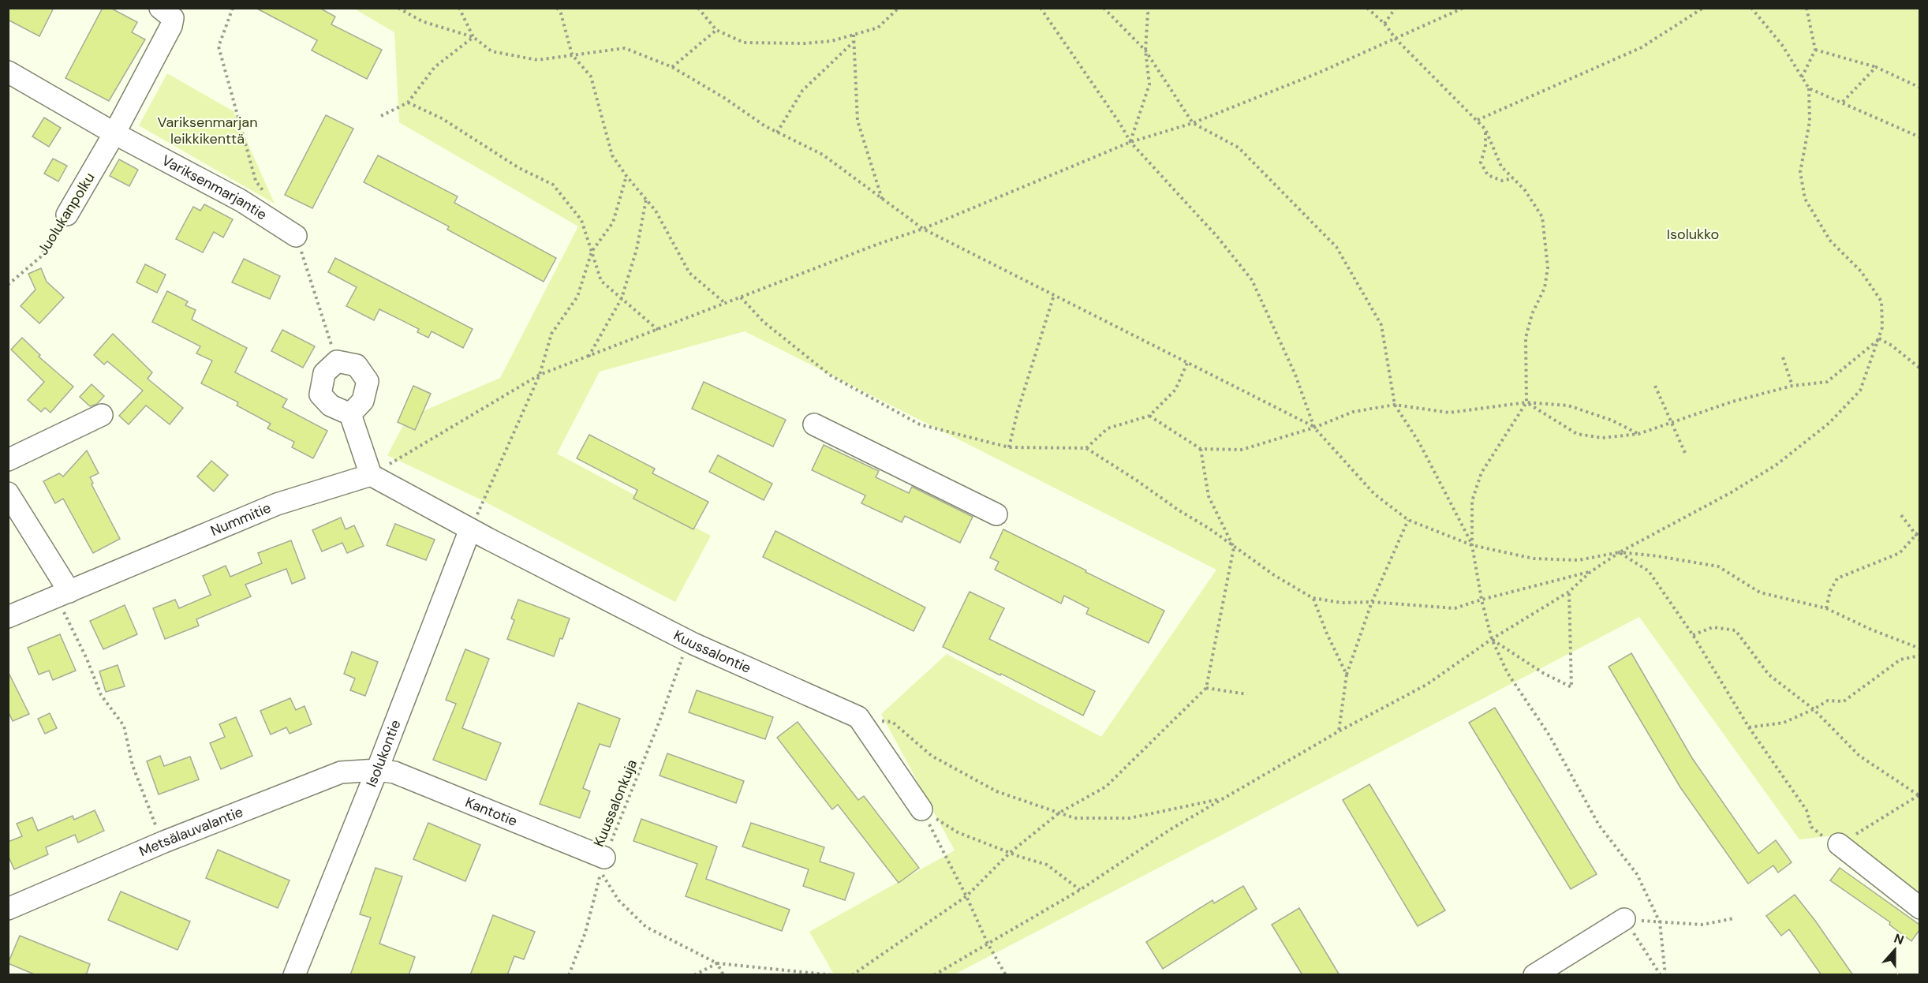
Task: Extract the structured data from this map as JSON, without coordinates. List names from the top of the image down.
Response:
{
  "streets": {
    "street": [
      "Variksenmarjantie",
      "Juolukanpolku",
      "Nummitie",
      "Kuussalontie",
      "Isolukontie",
      "Kantotie",
      "Metsälauvalantie"
    ],
    "path": ["Kuussalonkuja"]
  },
  "crossings": [
    ["Variksenmarjantie", "Juolukanpolku"],
    ["Kuussalontie", "Isolukontie"],
    ["Kuussalontie", "Kuussalonkuja"],
    ["Isolukontie", "Kantotie"],
    ["Isolukontie", "Metsälauvalantie"],
    ["Kuussalonkuja", "Kantotie"],
    ["Kantotie", "Metsälauvalantie"]
  ],
  "parks": ["Variksenmarjan leikkikenttä", "Isolukko"],
  "north": "top"
}
